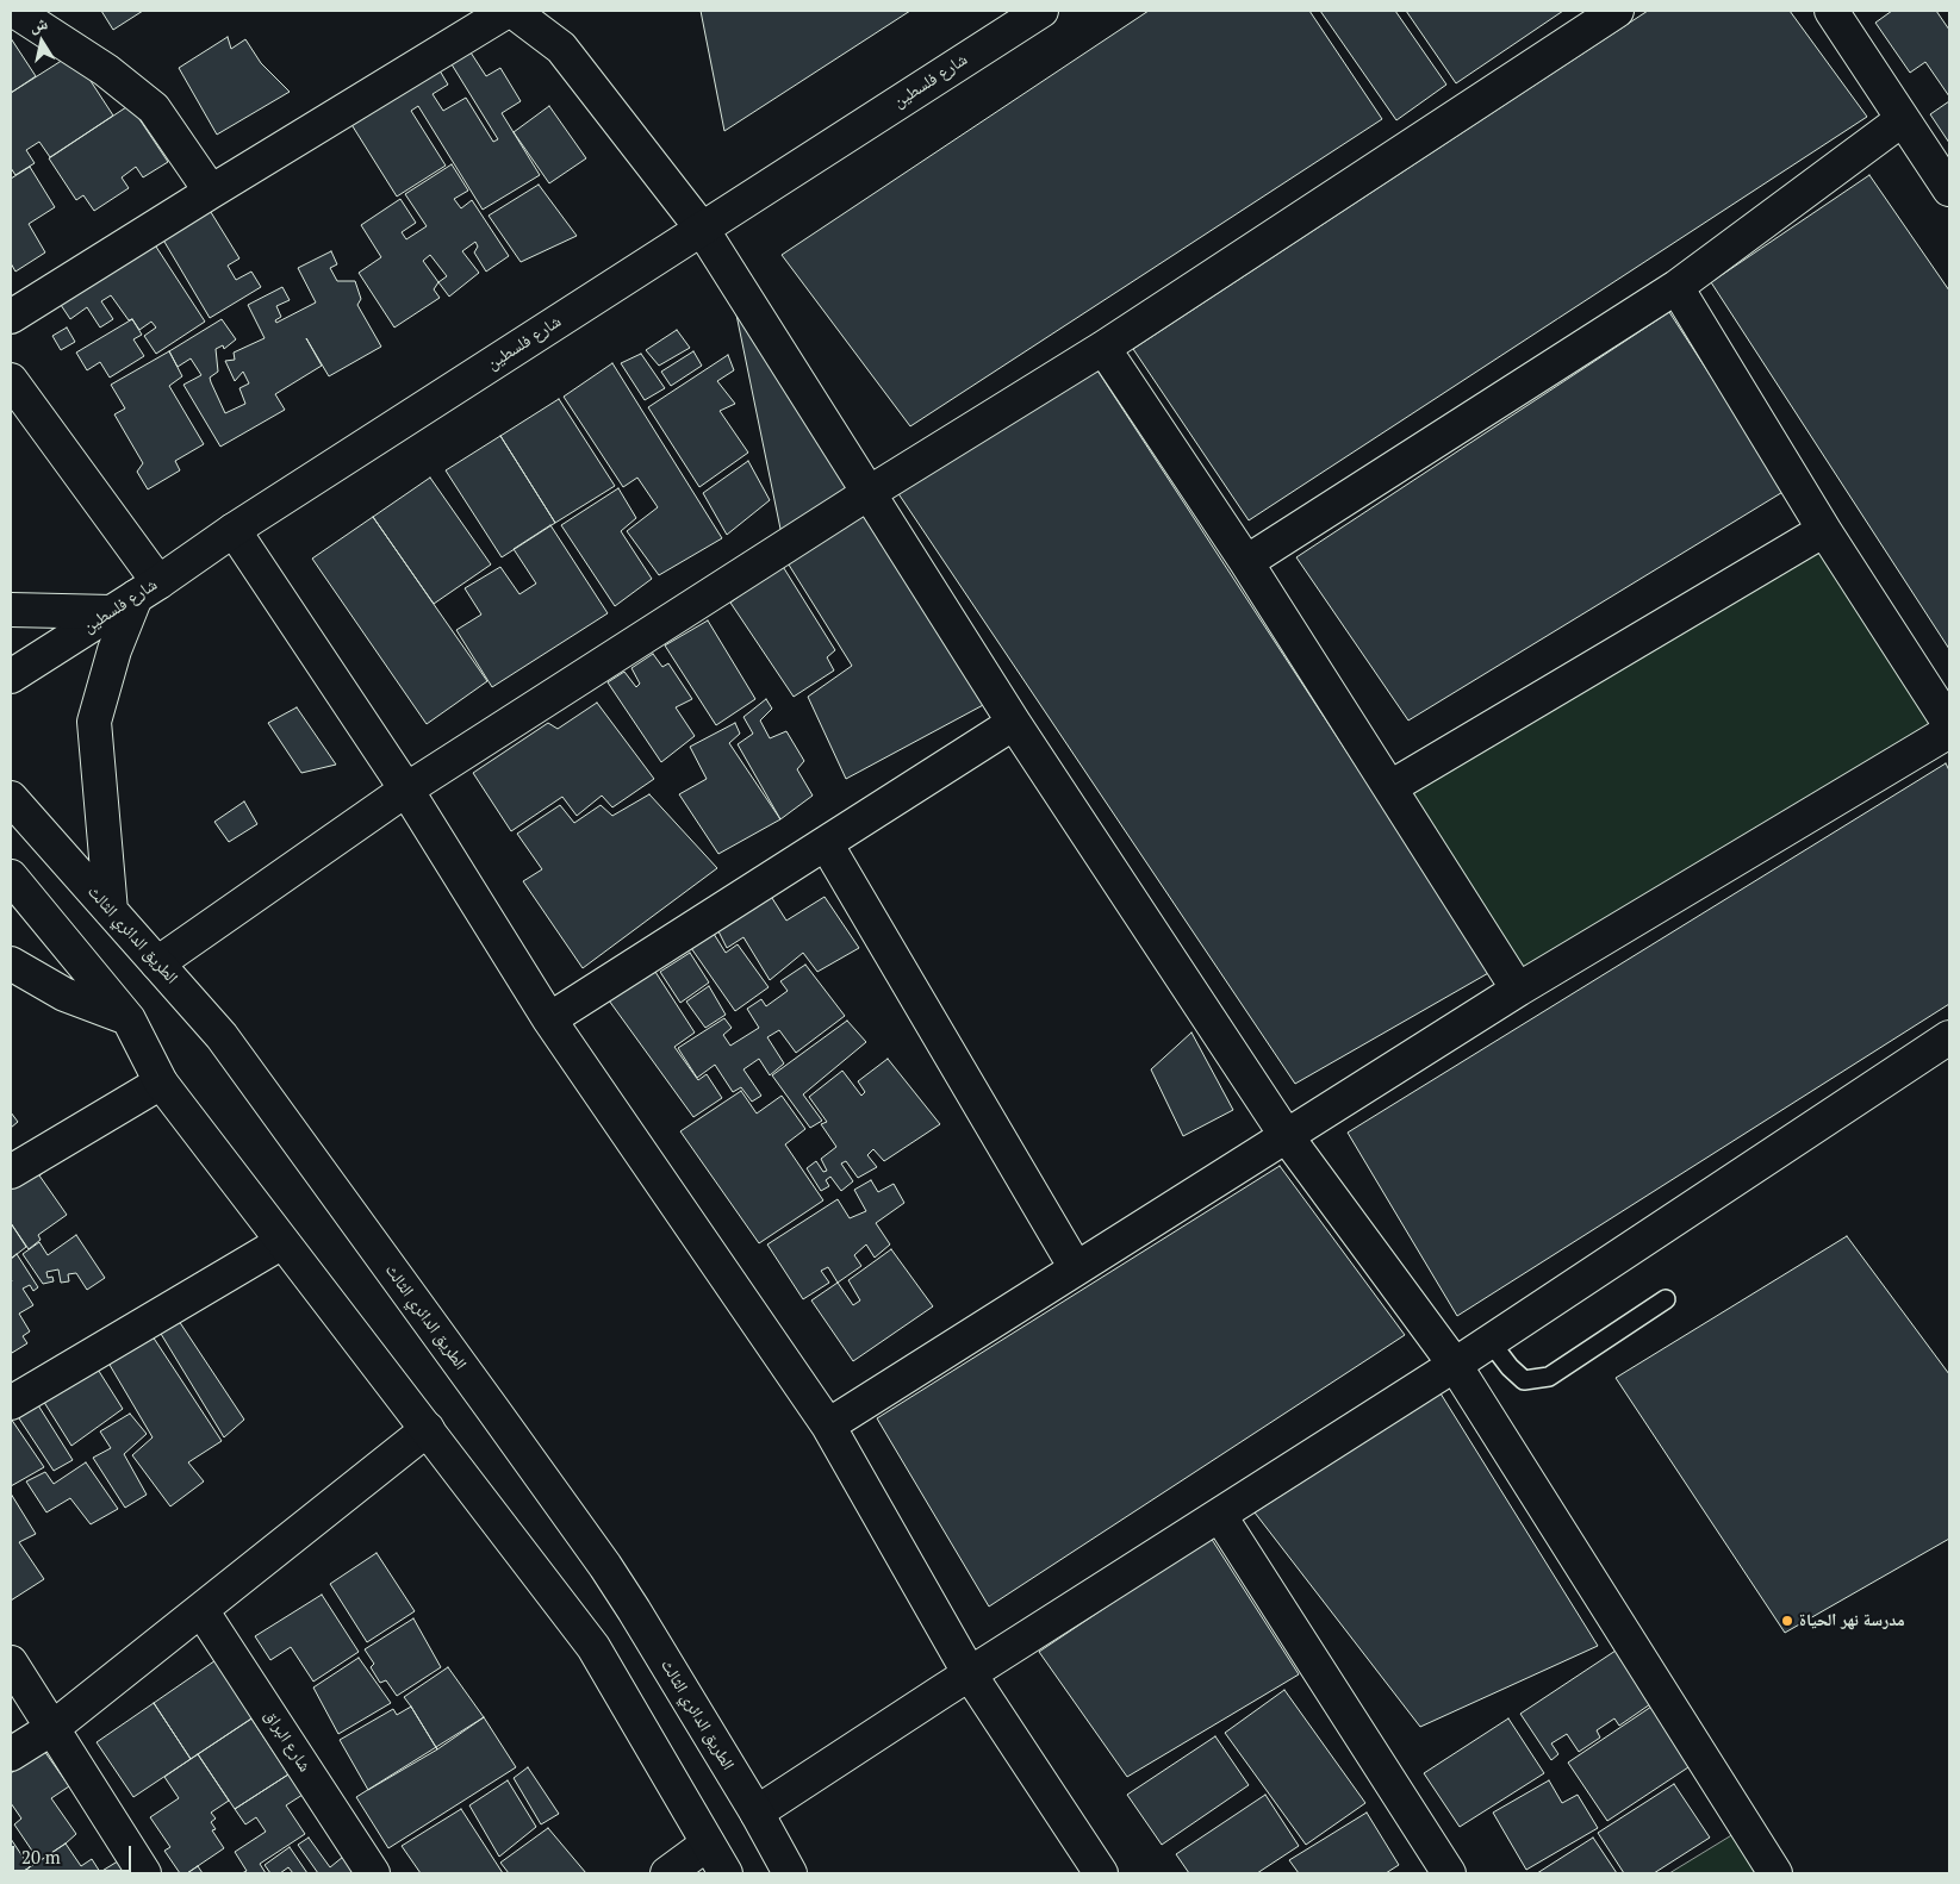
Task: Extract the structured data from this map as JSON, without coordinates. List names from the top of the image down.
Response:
{
  "streets": {
    "main road": ["شارع فلسطين", "الطريق الدائري الثالث", "شارع البراق"]
  },
  "places": ["مدرسة نهر الحياة"],
  "scale_bar": "20 m",
  "north": "top"
}
